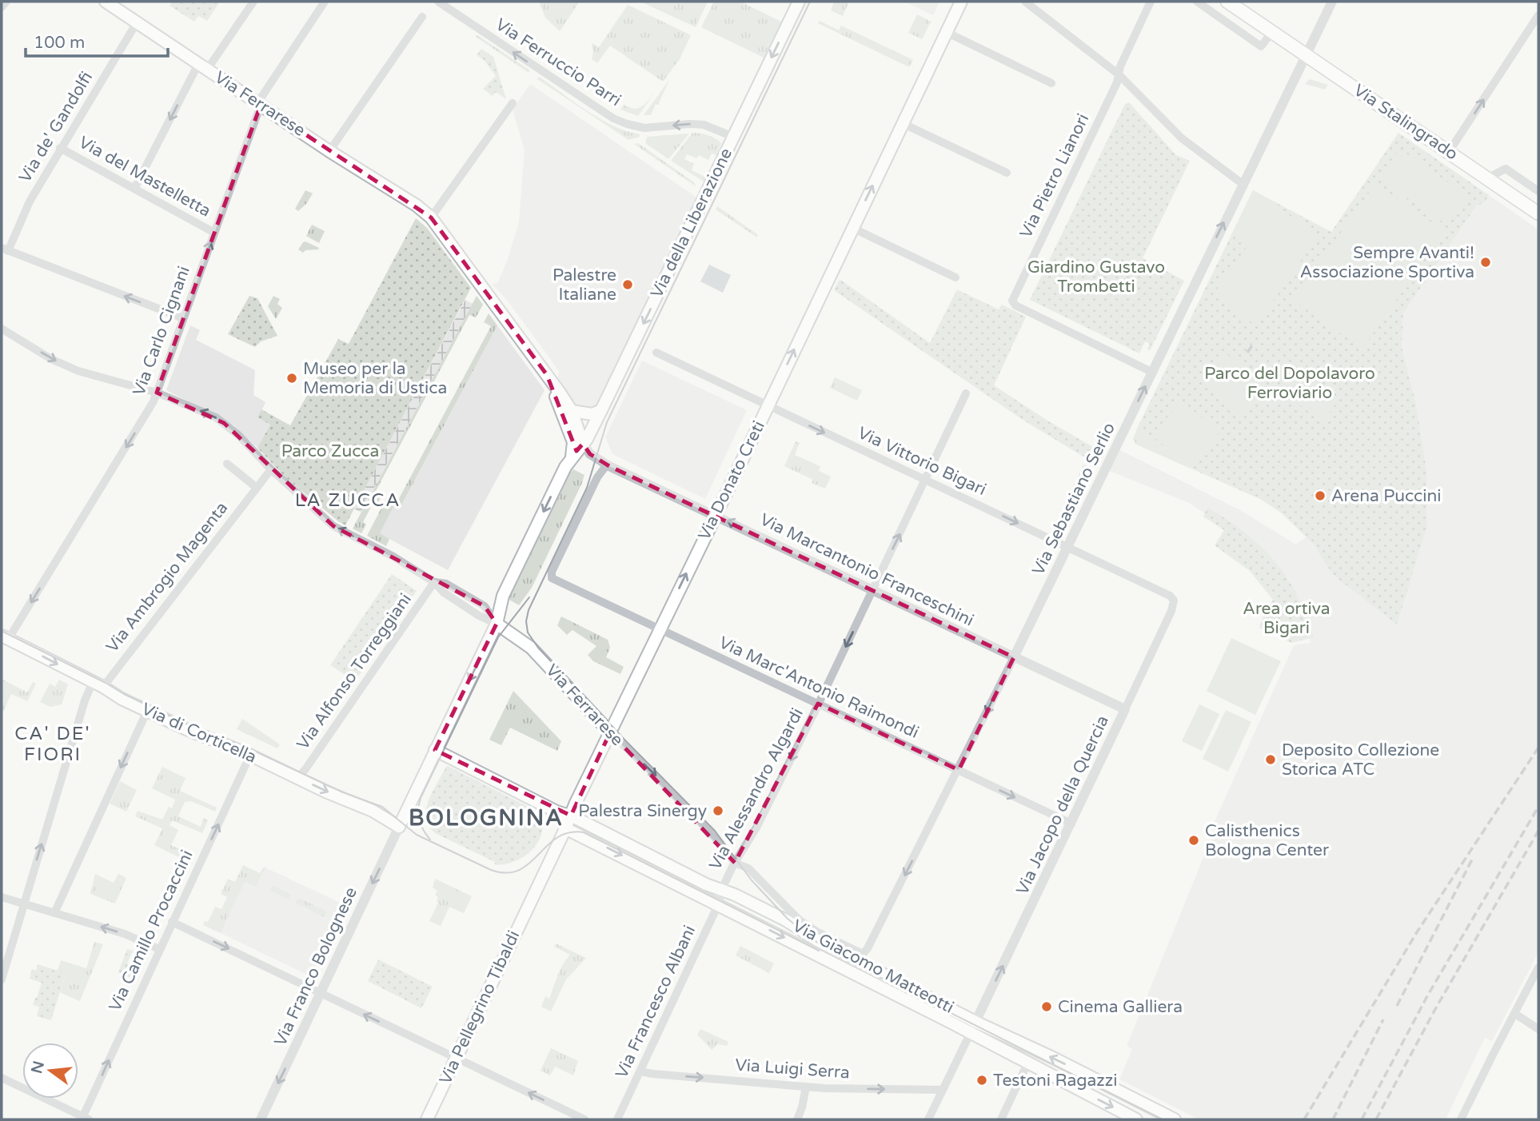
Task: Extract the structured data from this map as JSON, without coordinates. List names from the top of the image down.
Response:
{
  "streets": {
    "main road": [
      "Via Ferrarese",
      "Via Stalingrado",
      "Via della Liberazione",
      "Via Donato Creti",
      "Via di Corticella",
      "Via Giacomo Matteotti",
      "Via Pellegrino Tibaldi"
    ],
    "street": [
      "Via Ferruccio Parri",
      "Via de' Gandolfi",
      "Via Pietro Lianori",
      "Via del Mastelletta",
      "Via Carlo Cignani",
      "Via Vittorio Bigari",
      "Via Sebastiano Serlio",
      "Via Marcantonio Franceschini",
      "Via Ambrogio Magenta",
      "Via Alfonso Torreggiani",
      "Via Marc'Antonio Raimondi",
      "Via Alessandro Algardi",
      "Via Jacopo della Quercia",
      "Via Camillo Procaccini",
      "Via Franco Bolognese",
      "Via Francesco Albani",
      "Via Luigi Serra"
    ]
  },
  "crossings": [
    ["Via Ferruccio Parri", "Via della Liberazione"],
    ["Via Ferrarese", "Via de' Gandolfi"],
    ["Via Ferrarese", "Via della Liberazione"],
    ["Via Ferrarese", "Via Carlo Cignani"],
    ["Via Ferrarese", "Via Donato Creti"],
    ["Via Ferrarese", "Via Marcantonio Franceschini"],
    ["Via Ferrarese", "Via Alessandro Algardi"],
    ["Via Ferrarese", "Via Giacomo Matteotti"],
    ["Via Stalingrado", "Via Sebastiano Serlio"],
    ["Via de' Gandolfi", "Via del Mastelletta"],
    ["Via Pietro Lianori", "Via Sebastiano Serlio"],
    ["Via del Mastelletta", "Via Carlo Cignani"],
    ["Via della Liberazione", "Via Marcantonio Franceschini"],
    ["Via Carlo Cignani", "Via di Corticella"],
    ["Via Vittorio Bigari", "Via Donato Creti"],
    ["Via Vittorio Bigari", "Via Sebastiano Serlio"],
    ["Via Vittorio Bigari", "Via Alessandro Algardi"],
    ["Via Vittorio Bigari", "Via Jacopo della Quercia"],
    ["Via Donato Creti", "Via Marcantonio Franceschini"],
    ["Via Donato Creti", "Via Marc'Antonio Raimondi"],
    ["Via Donato Creti", "Via Giacomo Matteotti"],
    ["Via Donato Creti", "Via Pellegrino Tibaldi"],
    ["Via Sebastiano Serlio", "Via Marcantonio Franceschini"],
    ["Via Sebastiano Serlio", "Via Marc'Antonio Raimondi"],
    ["Via Sebastiano Serlio", "Via Giacomo Matteotti"],
    ["Via Marcantonio Franceschini", "Via Marc'Antonio Raimondi"],
    ["Via Marcantonio Franceschini", "Via Alessandro Algardi"],
    ["Via Marcantonio Franceschini", "Via Jacopo della Quercia"],
    ["Via Ambrogio Magenta", "Via di Corticella"],
    ["Via Alfonso Torreggiani", "Via di Corticella"],
    ["Via Marc'Antonio Raimondi", "Via Alessandro Algardi"],
    ["Via Marc'Antonio Raimondi", "Via Jacopo della Quercia"],
    ["Via di Corticella", "Via Camillo Procaccini"],
    ["Via di Corticella", "Via Franco Bolognese"],
    ["Via Alessandro Algardi", "Via Giacomo Matteotti"],
    ["Via Alessandro Algardi", "Via Francesco Albani"],
    ["Via Jacopo della Quercia", "Via Giacomo Matteotti"],
    ["Via Giacomo Matteotti", "Via Francesco Albani"],
    ["Via Giacomo Matteotti", "Via Pellegrino Tibaldi"],
    ["Via Francesco Albani", "Via Luigi Serra"]
  ],
  "one_way": [
    "Via Ferruccio Parri",
    "Via della Liberazione",
    "Via Vittorio Bigari",
    "Via Donato Creti",
    "Via di Corticella",
    "Via Jacopo della Quercia",
    "Via Camillo Procaccini",
    "Via Franco Bolognese",
    "Via Luigi Serra"
  ],
  "districts": ["LA ZUCCA", "CA' DE' FIORI", "BOLOGNINA"],
  "parks": [
    "Giardino Gustavo Trombetti",
    "Parco del Dopolavoro Ferroviario",
    "Parco Zucca",
    "Area ortiva Bigari"
  ],
  "places": [
    "Sempre Avanti! Associazione Sportiva",
    "Palestre Italiane",
    "Museo per la Memoria di Ustica",
    "Arena Puccini",
    "Deposito Collezione Storica ATC",
    "Palestra Sinergy",
    "Calisthenics Bologna Center",
    "Cinema Galliera",
    "Testoni Ragazzi"
  ],
  "scale_bar": "100 m",
  "north": "left"
}
